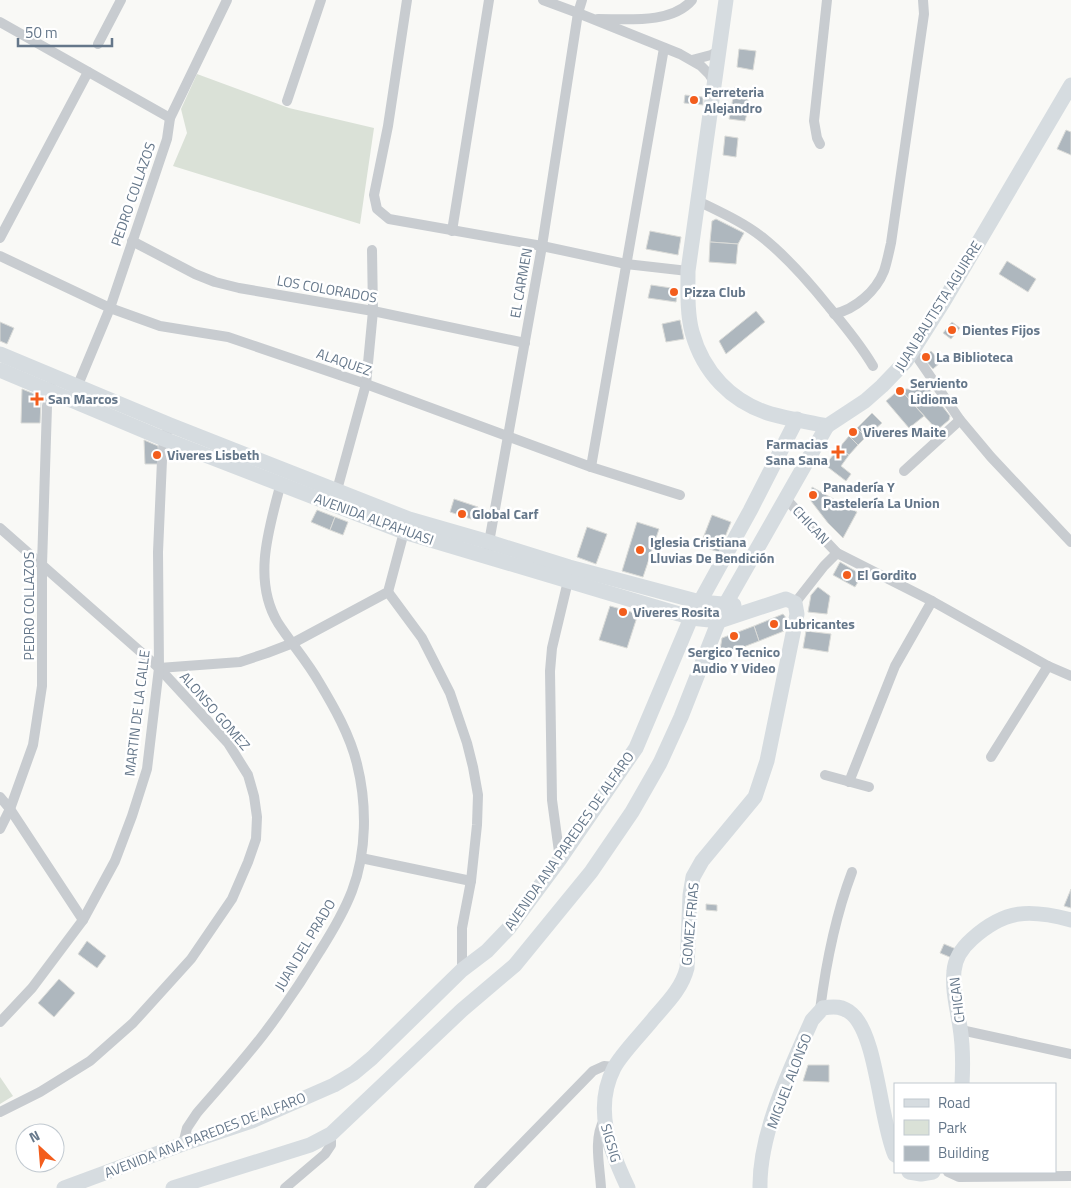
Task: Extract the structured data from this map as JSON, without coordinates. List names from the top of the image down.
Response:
{
  "streets": {
    "main road": [
      "JUAN BAUTISTA AGUIRRE",
      "AVENIDA ALPAHUASI",
      "CHICAN",
      "AVENIDA ANA PAREDES DE ALFARO",
      "GOMEZ FRIAS",
      "MIGUEL ALONSO",
      "SIGSIG"
    ],
    "street": [
      "PEDRO COLLAZOS",
      "EL CARMEN",
      "LOS COLORADOS",
      "ALAQUEZ",
      "ALONSO GOMEZ",
      "MARTIN DE LA CALLE",
      "JUAN DEL PRADO"
    ]
  },
  "crossings": [
    ["PEDRO COLLAZOS", "LOS COLORADOS"],
    ["PEDRO COLLAZOS", "ALAQUEZ"],
    ["PEDRO COLLAZOS", "AVENIDA ALPAHUASI"],
    ["PEDRO COLLAZOS", "ALONSO GOMEZ"],
    ["EL CARMEN", "LOS COLORADOS"],
    ["EL CARMEN", "ALAQUEZ"],
    ["EL CARMEN", "AVENIDA ALPAHUASI"],
    ["JUAN BAUTISTA AGUIRRE", "AVENIDA ANA PAREDES DE ALFARO"],
    ["AVENIDA ALPAHUASI", "MARTIN DE LA CALLE"],
    ["AVENIDA ALPAHUASI", "AVENIDA ANA PAREDES DE ALFARO"],
    ["AVENIDA ALPAHUASI", "GOMEZ FRIAS"],
    ["AVENIDA ALPAHUASI", "JUAN DEL PRADO"],
    ["CHICAN", "AVENIDA ANA PAREDES DE ALFARO"],
    ["ALONSO GOMEZ", "MARTIN DE LA CALLE"],
    ["AVENIDA ANA PAREDES DE ALFARO", "JUAN DEL PRADO"],
    ["GOMEZ FRIAS", "SIGSIG"]
  ],
  "places": {
    "other": [
      "Ferreteria Alejandro",
      "Pizza Club",
      "Dientes Fijos",
      "La Biblioteca",
      "Serviento Lidioma",
      "Viveres Maite",
      "Viveres Lisbeth",
      "Panadería Y Pastelería La Union",
      "Global Carf",
      "Iglesia Cristiana Lluvias De Bendición",
      "El Gordito",
      "Viveres Rosita",
      "Lubricantes",
      "Sergico Tecnico Audio Y Video"
    ],
    "health": ["San Marcos", "Farmacias Sana Sana"]
  },
  "legend": ["Road", "Park", "Building"],
  "scale_bar": "50 m",
  "north": "top left"
}
